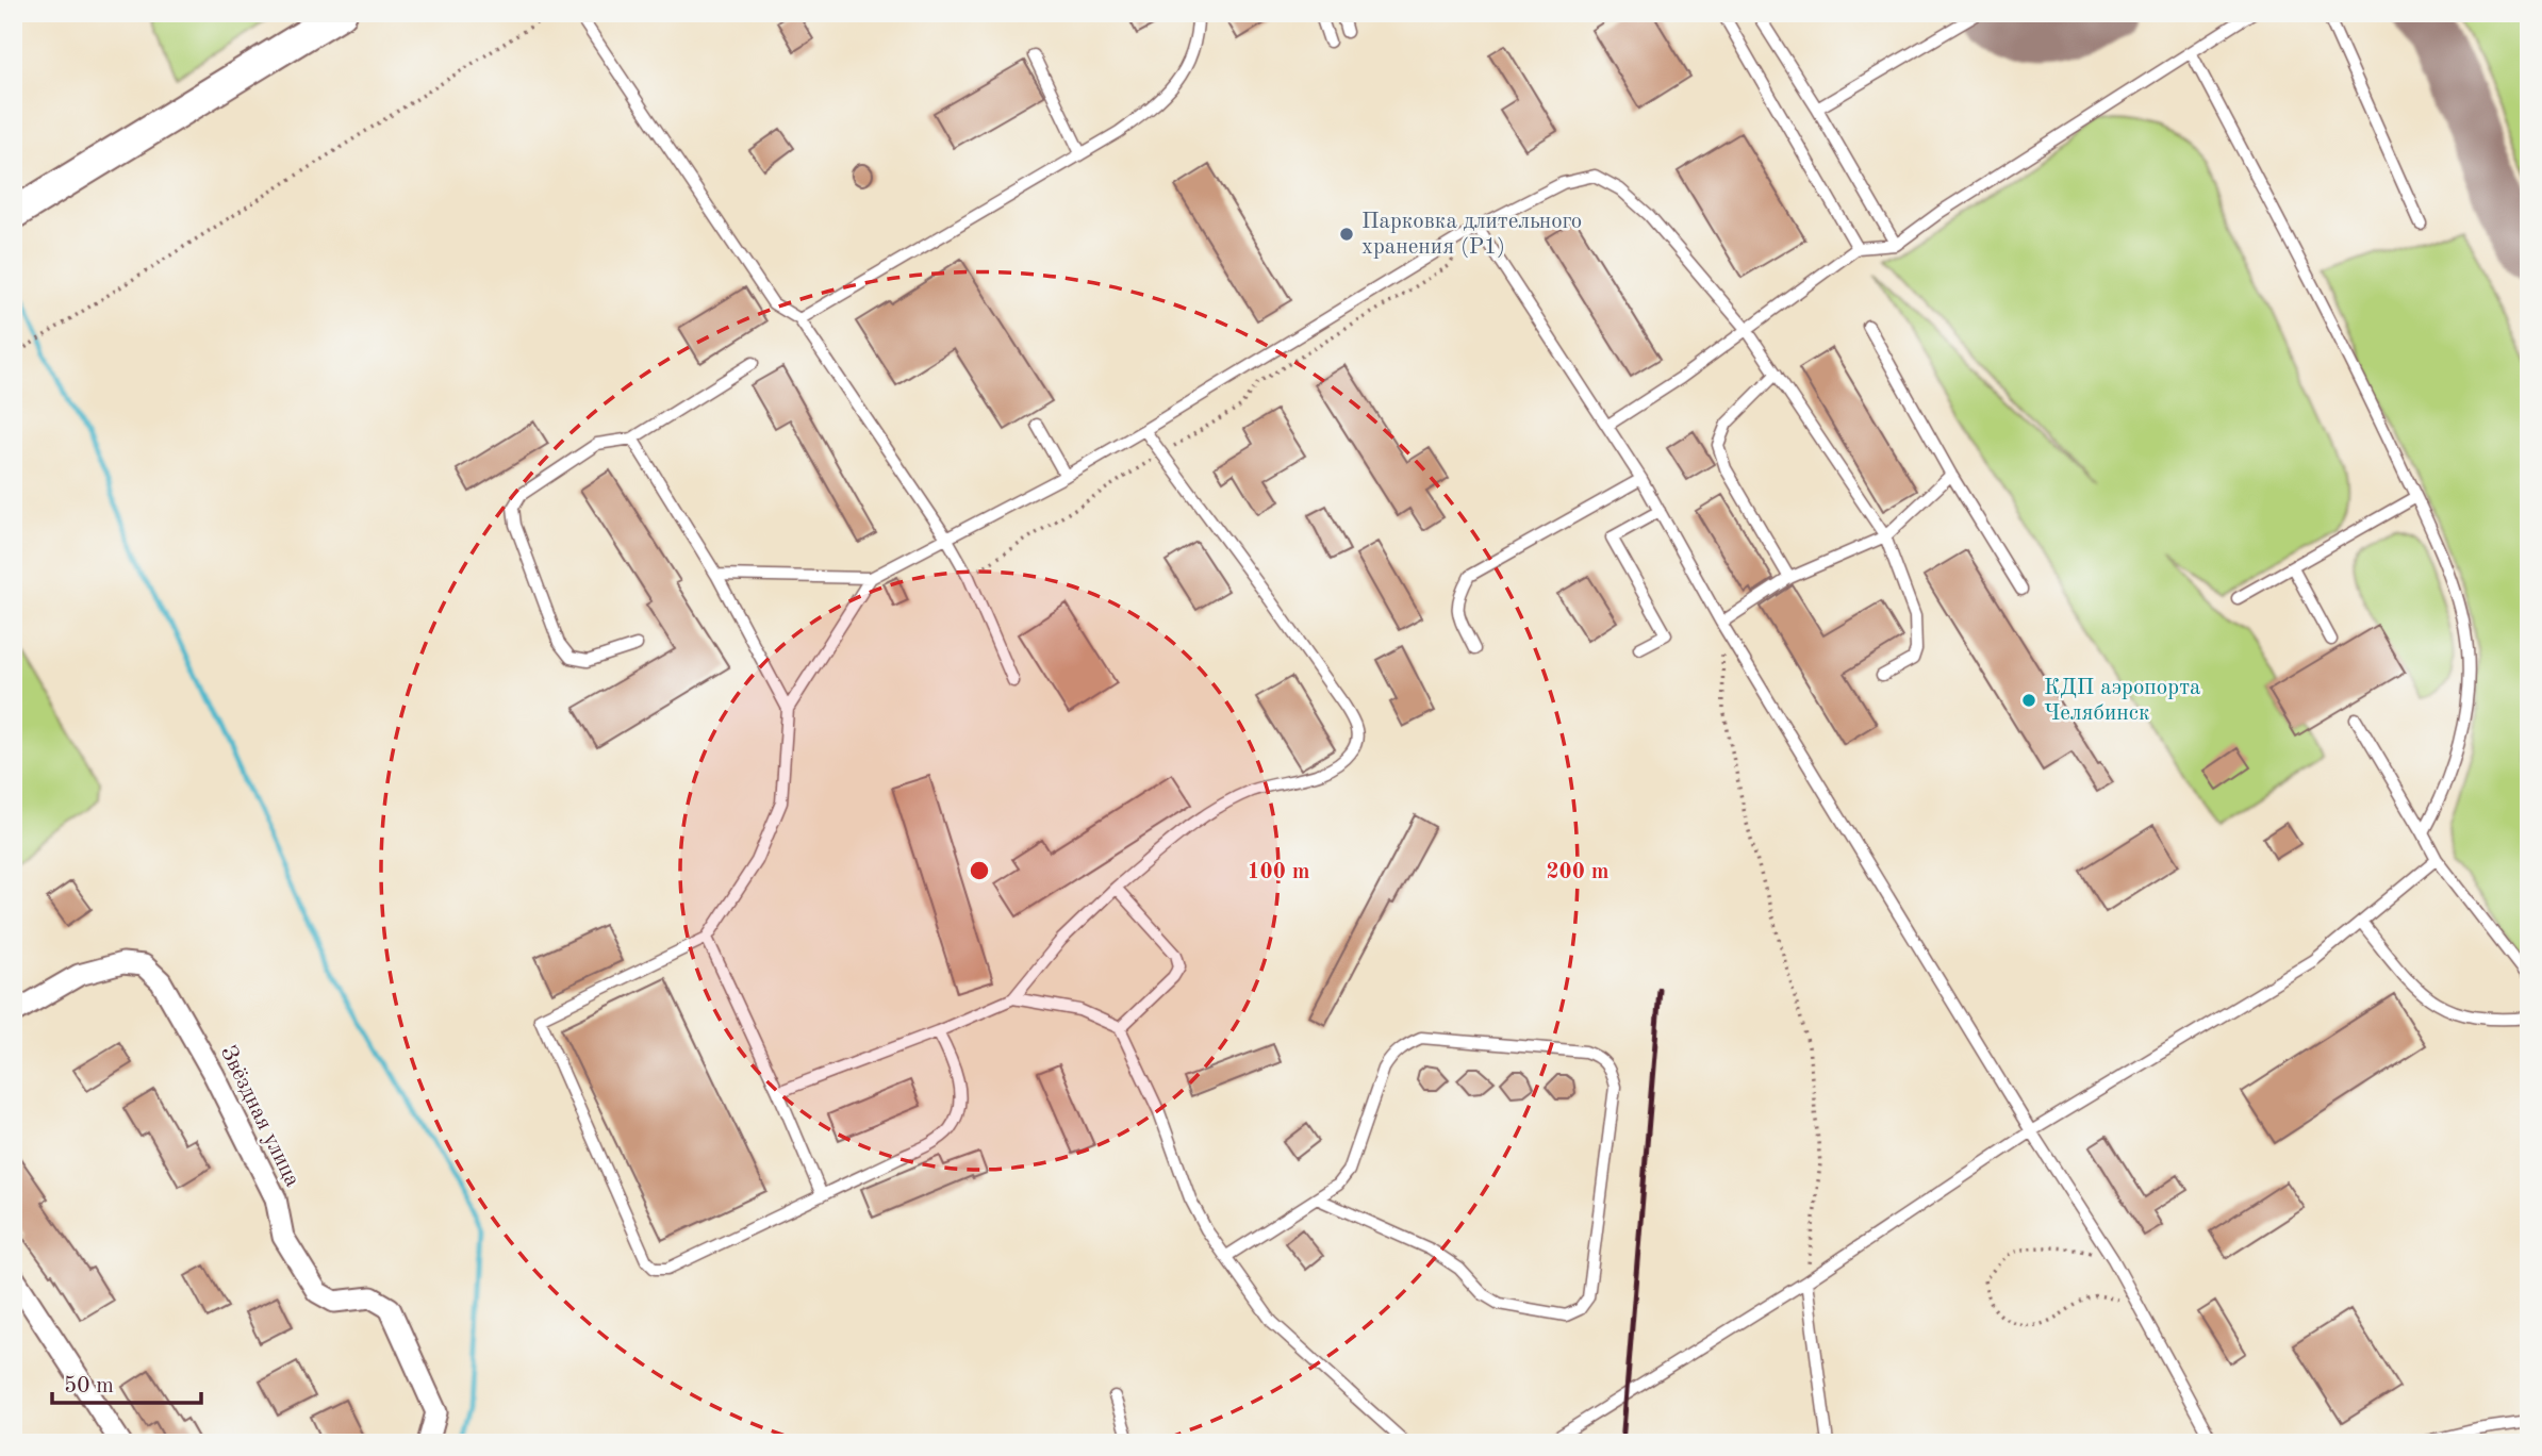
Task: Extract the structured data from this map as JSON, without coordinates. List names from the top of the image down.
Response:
{
  "streets": {
    "street": ["Звёздная улица"]
  },
  "places": ["Парковка длительного хранения (P1)", "КДП аэропорта Челябинск"],
  "scale_bar": "50 m",
  "rings": ["100 m", "200 m"]
}
